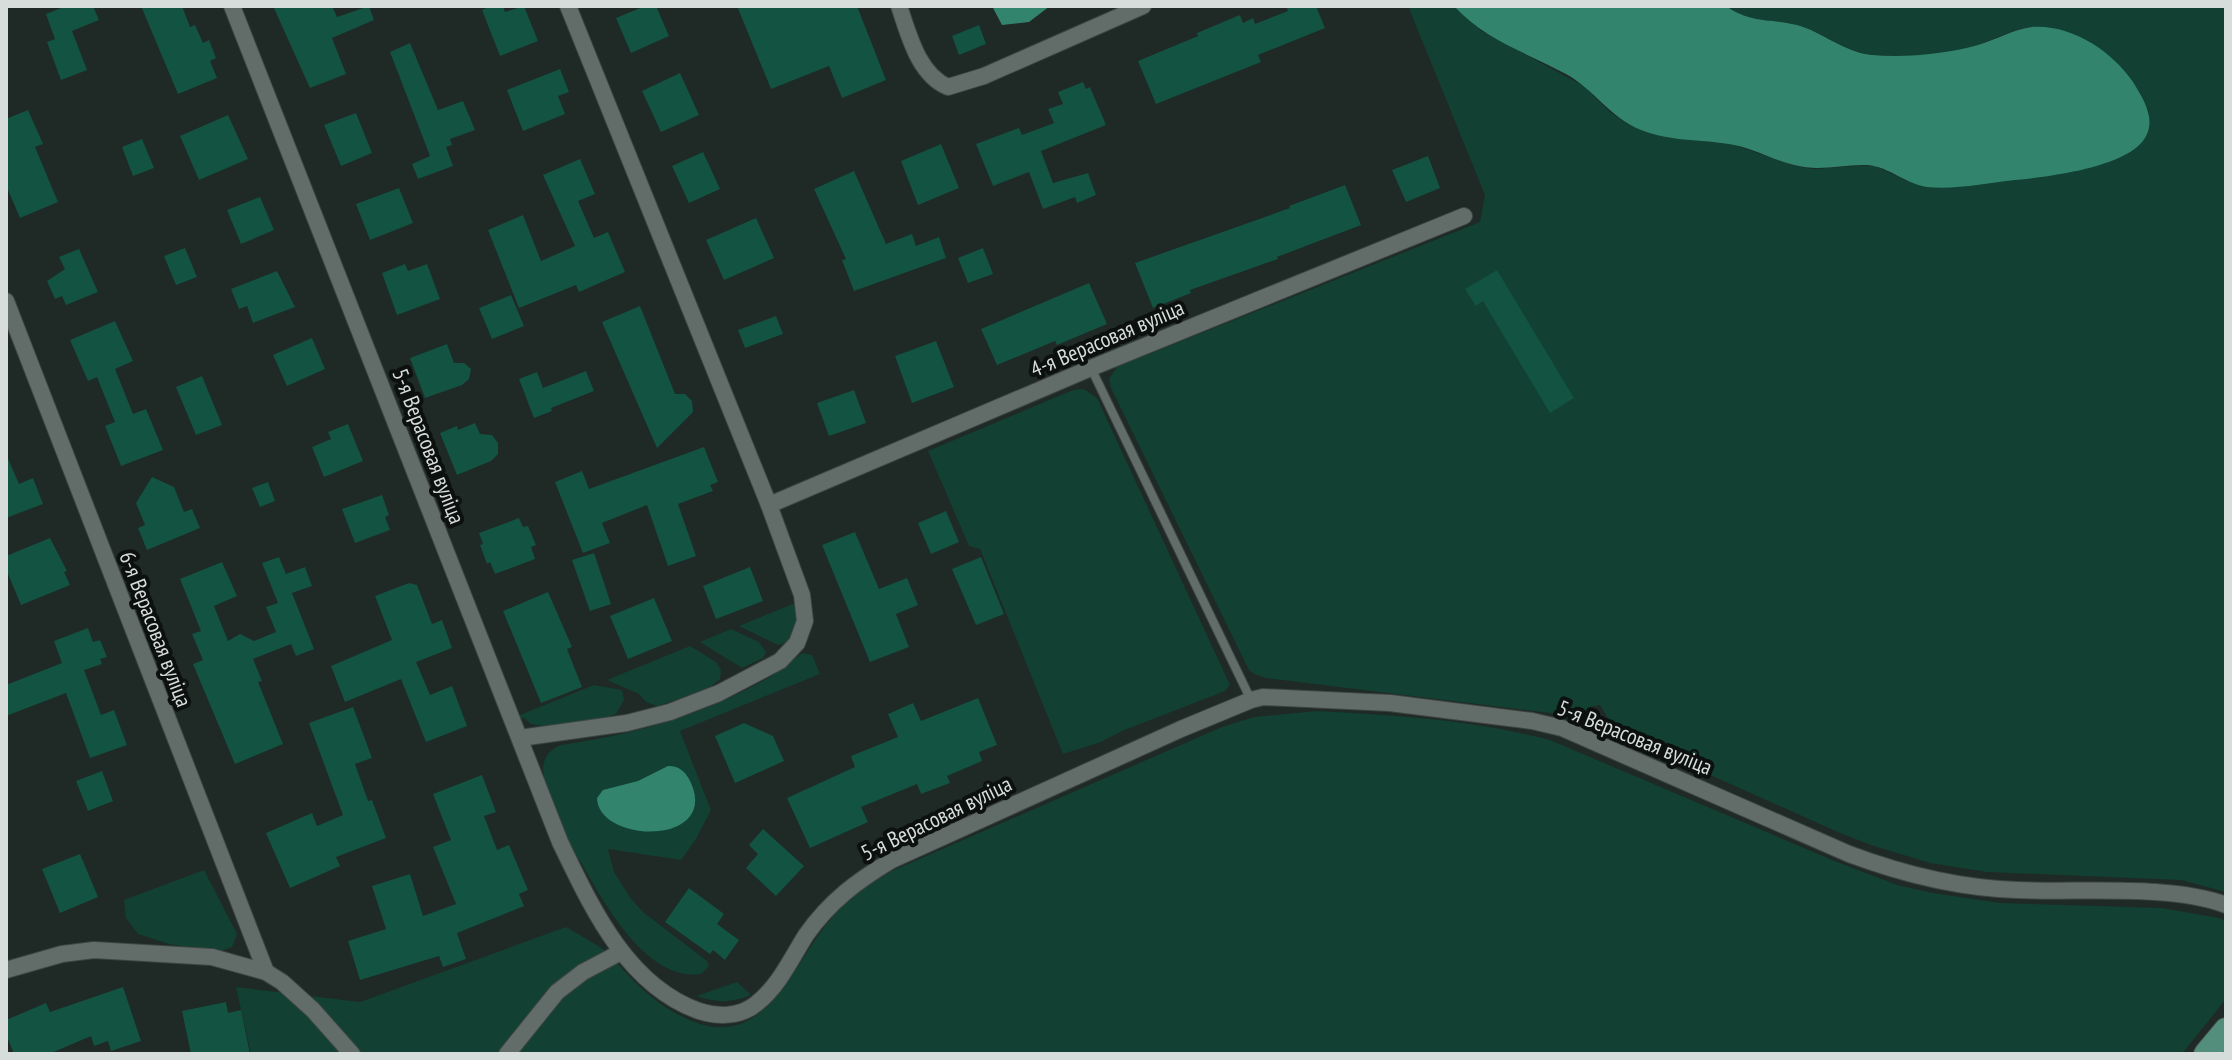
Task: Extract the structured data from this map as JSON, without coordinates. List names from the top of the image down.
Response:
{
  "streets": {
    "street": ["4-я Верасовая вуліца", "5-я Верасовая вуліца", "6-я Верасовая вуліца"]
  }
}
